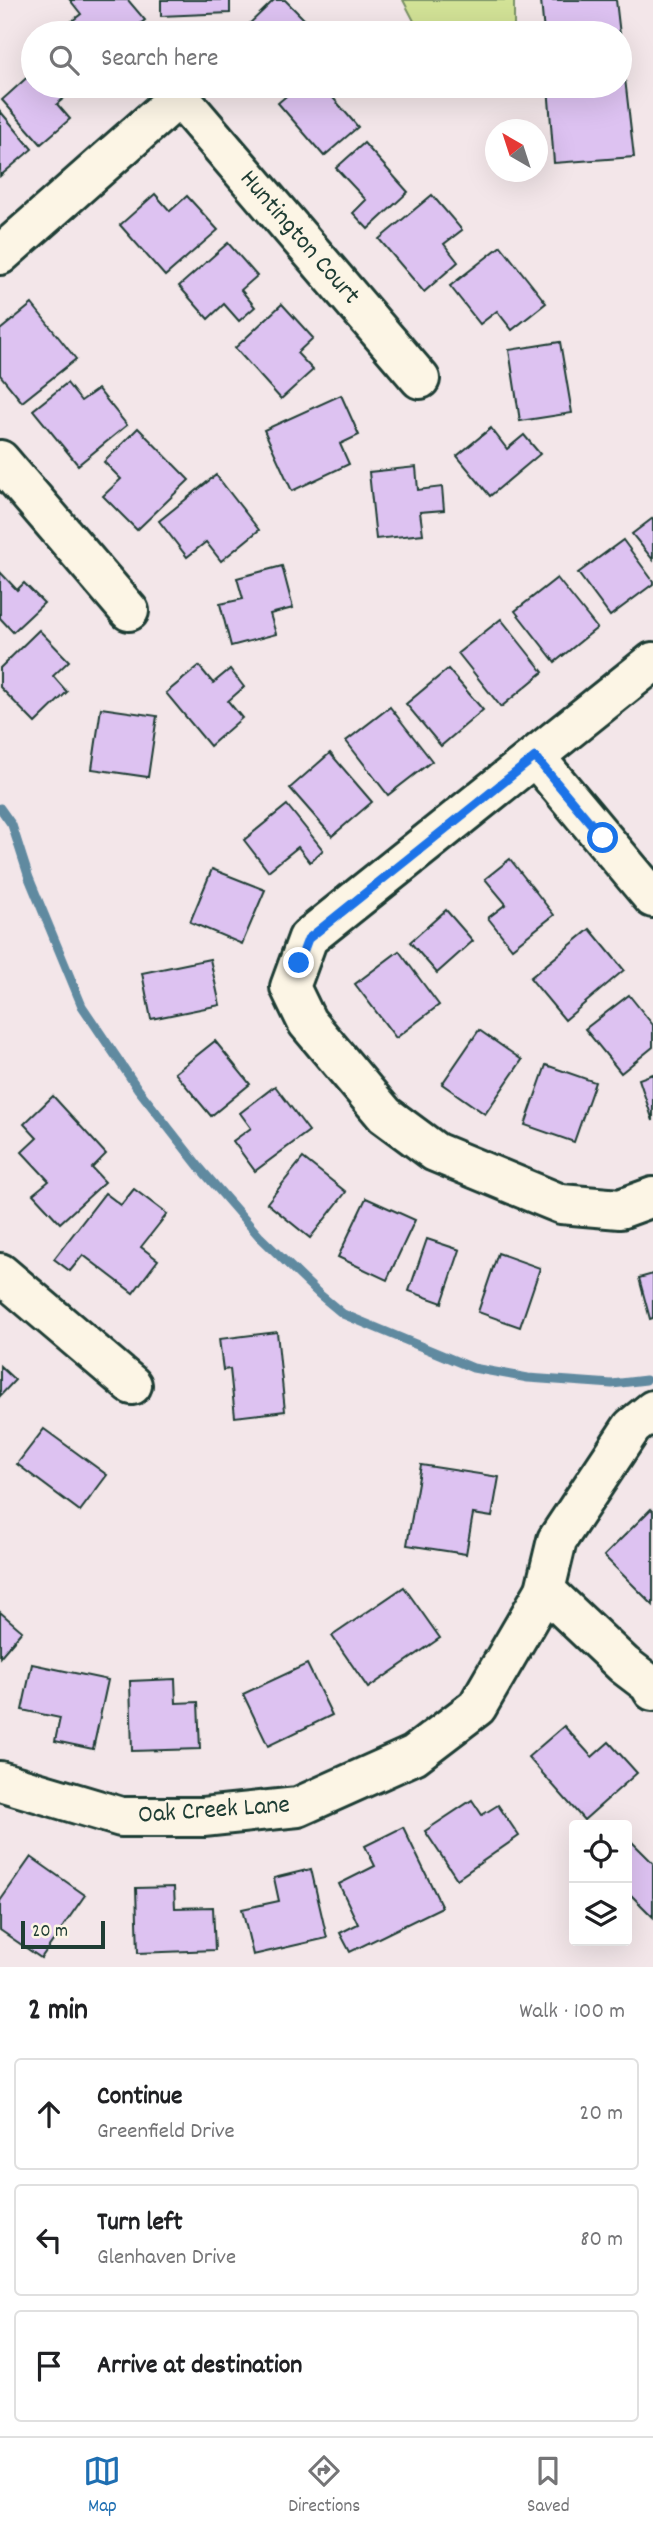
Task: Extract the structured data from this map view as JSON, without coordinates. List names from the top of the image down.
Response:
{
  "streets": {
    "street": ["Huntington Court", "Oak Creek Lane"]
  },
  "scale_bar": "20 m",
  "north": "top left",
  "page": {
    "search": "Search here",
    "scale": "20 m",
    "heading": ["2 min", "Walk · 100 m"],
    "list": [
      ["Continue", "Greenfield Drive", "20 m"],
      ["Turn left", "Glenhaven Drive", "80 m"],
      "Arrive at destination"
    ],
    "nav": ["Map", "Directions", "Saved"]
  }
}
